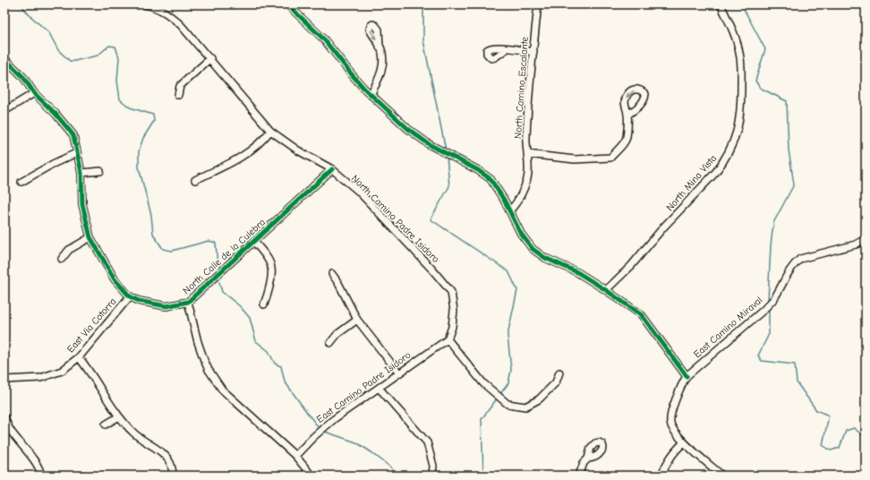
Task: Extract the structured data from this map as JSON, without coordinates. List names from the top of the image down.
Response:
{
  "streets": {
    "street": [
      "North Camino Escalante",
      "North Mina Vista",
      "North Camino Padre Isidoro",
      "North Calle de la Culebra",
      "East Via Cotorra",
      "East Camino Miraval",
      "East Camino Padre Isidoro"
    ]
  },
  "crossings": [
    ["North Camino Padre Isidoro", "North Calle de la Culebra"],
    ["North Camino Padre Isidoro", "East Camino Padre Isidoro"],
    ["North Calle de la Culebra", "East Via Cotorra"]
  ]
}
